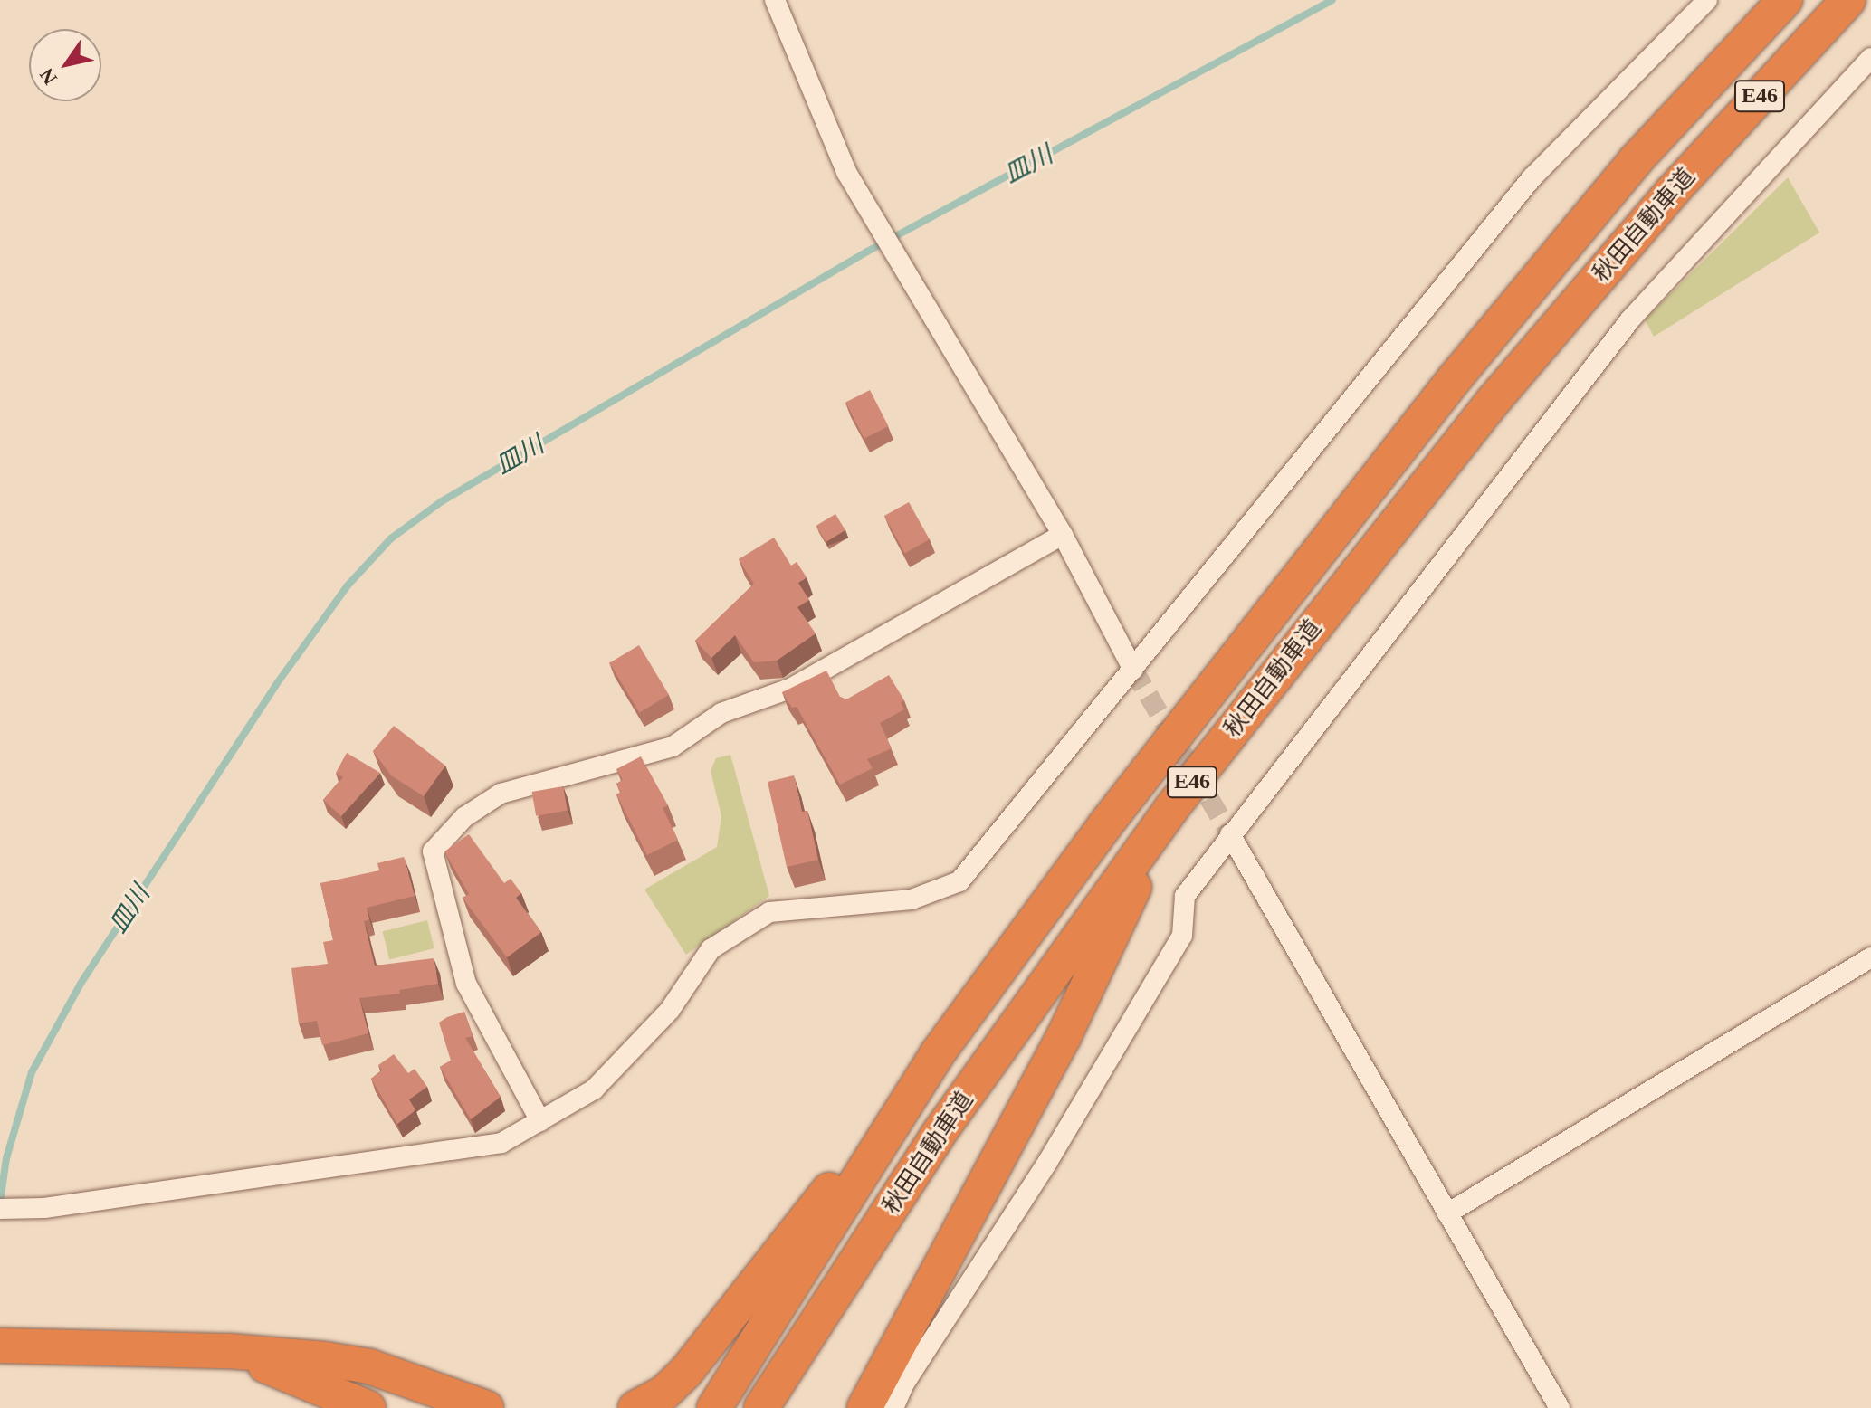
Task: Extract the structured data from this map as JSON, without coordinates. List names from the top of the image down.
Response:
{
  "streets": {
    "highway": ["E46", "秋田自動車道"]
  },
  "water": ["皿川"],
  "north": "bottom left"
}
